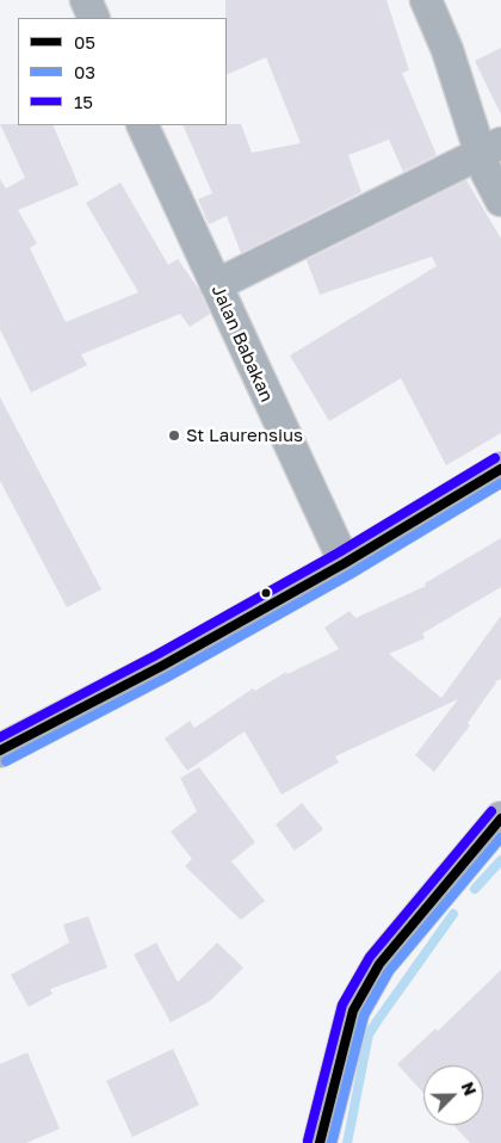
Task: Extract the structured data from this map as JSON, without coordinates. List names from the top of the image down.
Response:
{
  "streets": {
    "street": ["Jalan Babakan"]
  },
  "places": ["St Laurensius"],
  "lines": ["transit line 15", "transit line 05", "transit line 03"],
  "legend": ["05", "03", "15"],
  "north": "top right"
}
